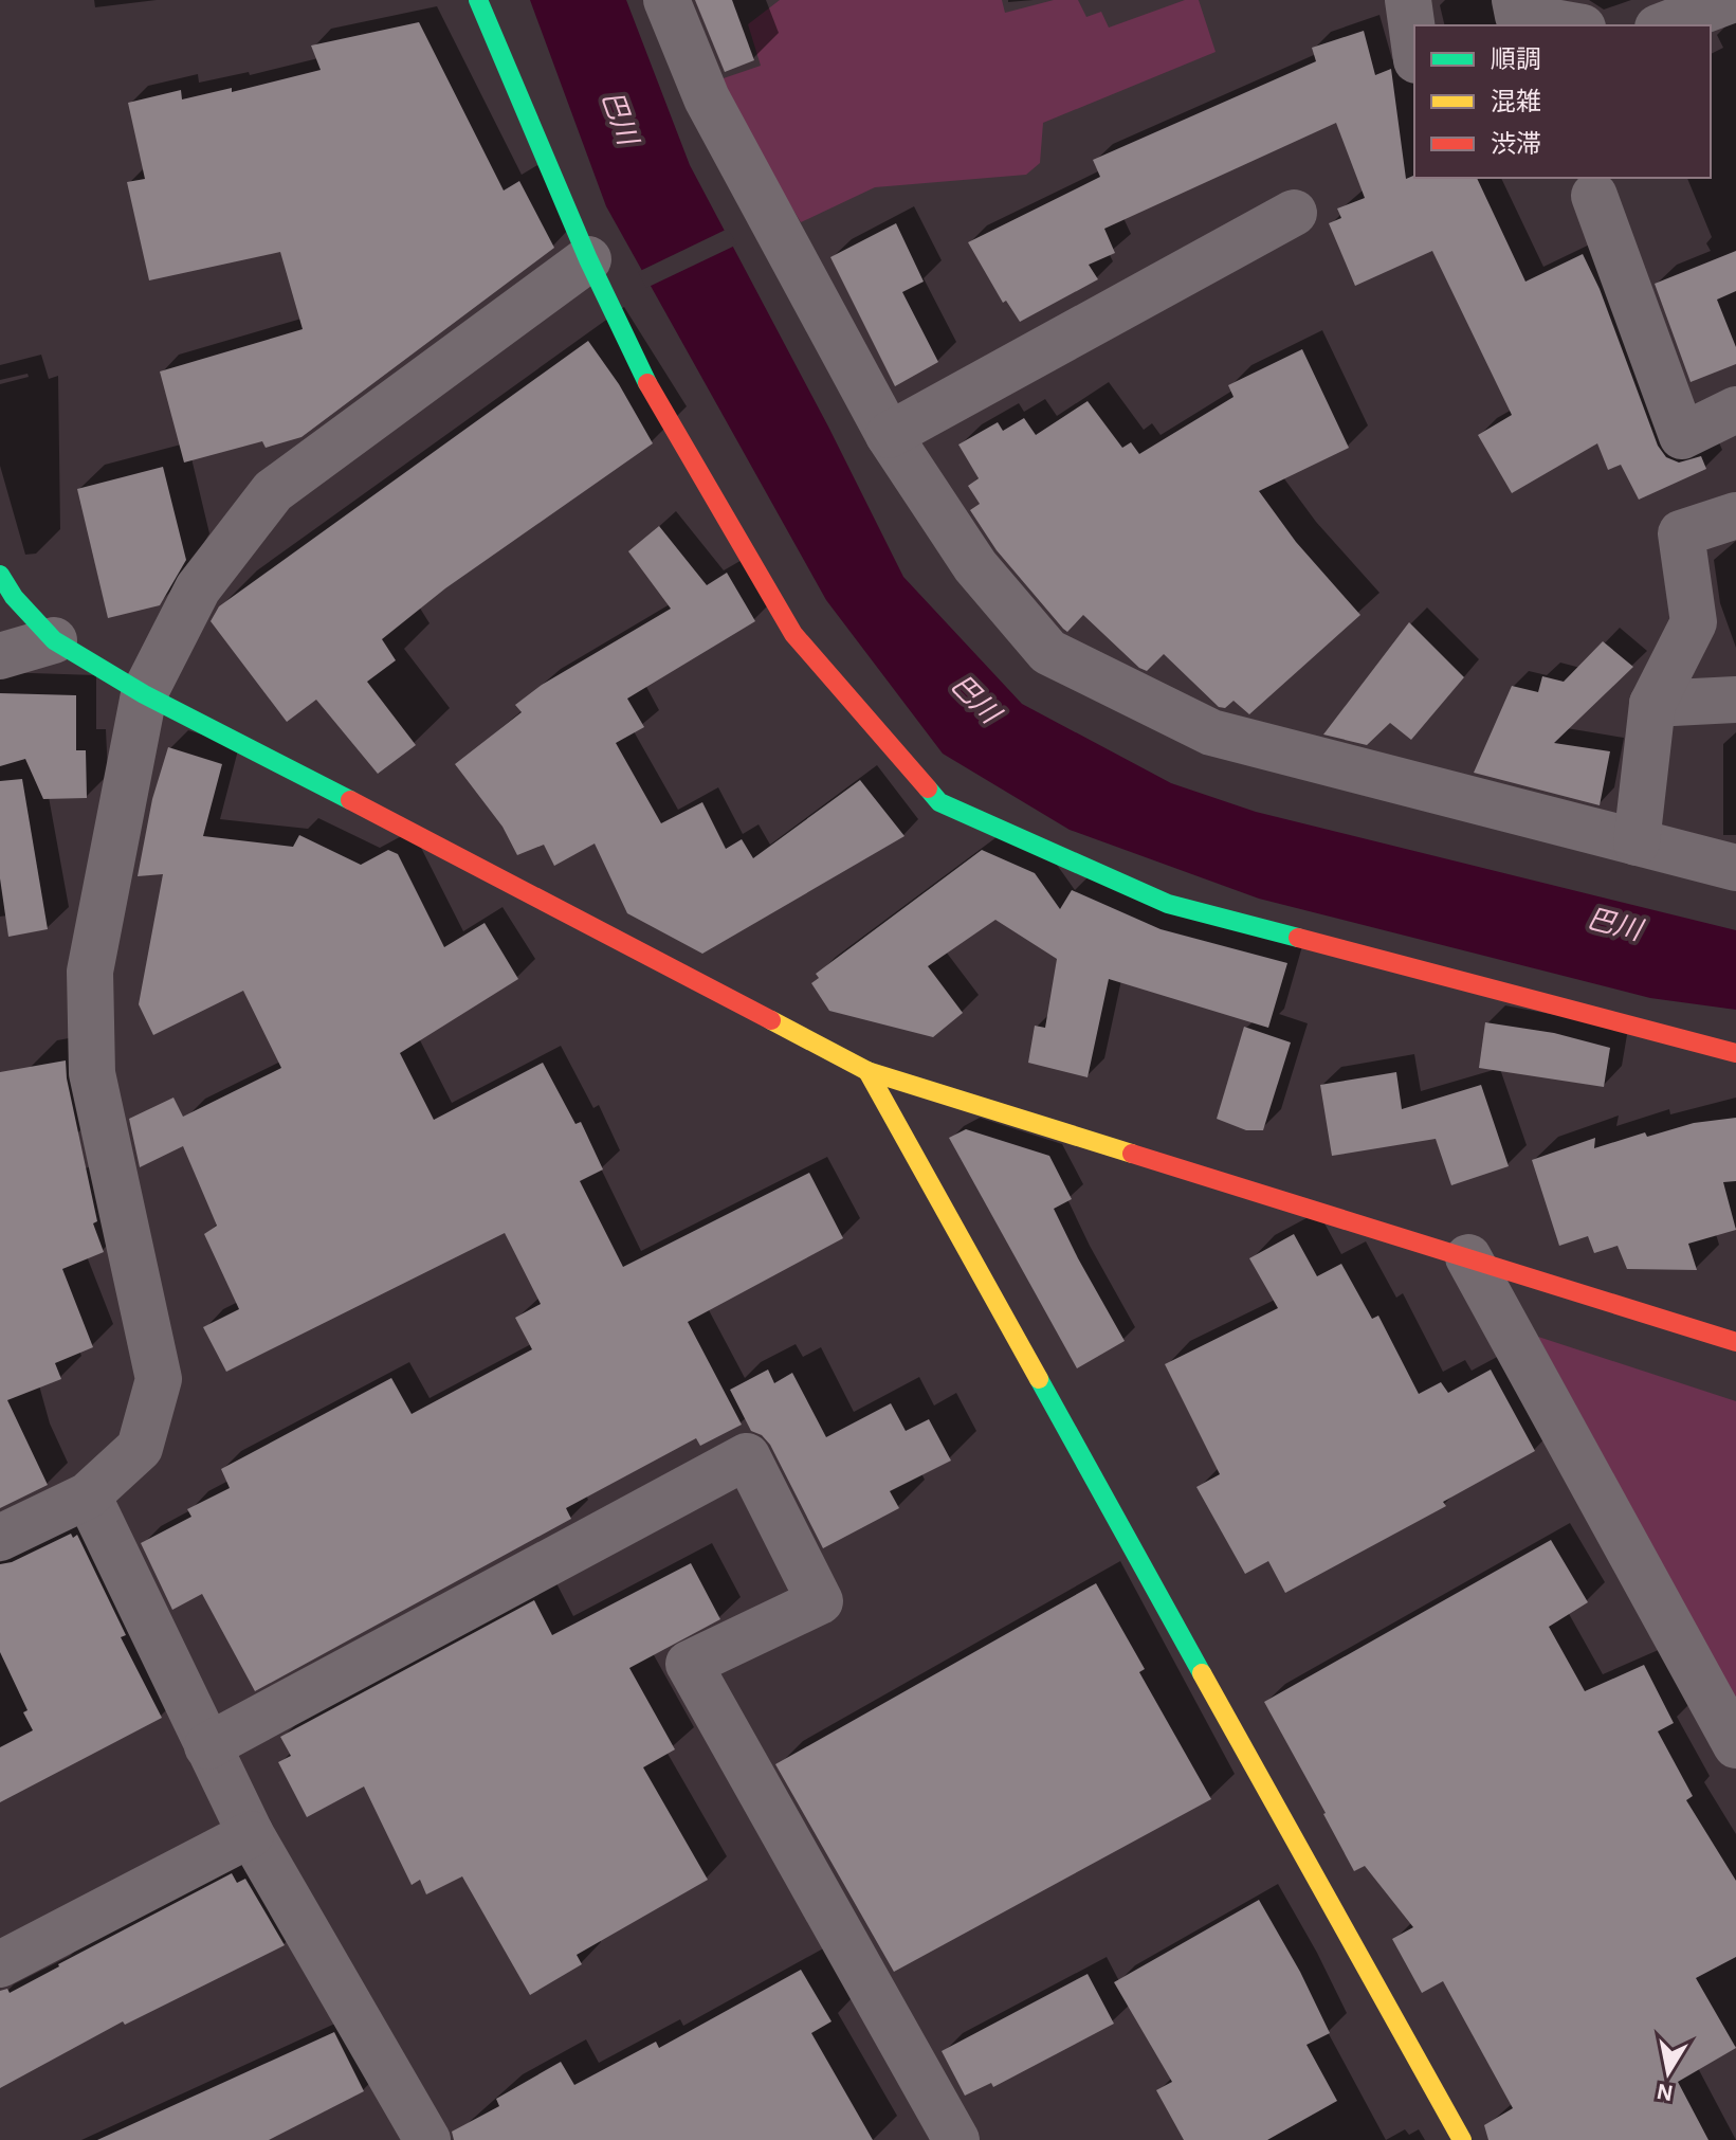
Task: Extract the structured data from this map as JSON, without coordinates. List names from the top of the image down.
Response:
{
  "water": ["巴川"],
  "legend": ["順調", "混雑", "渋滞"],
  "north": "bottom"
}
